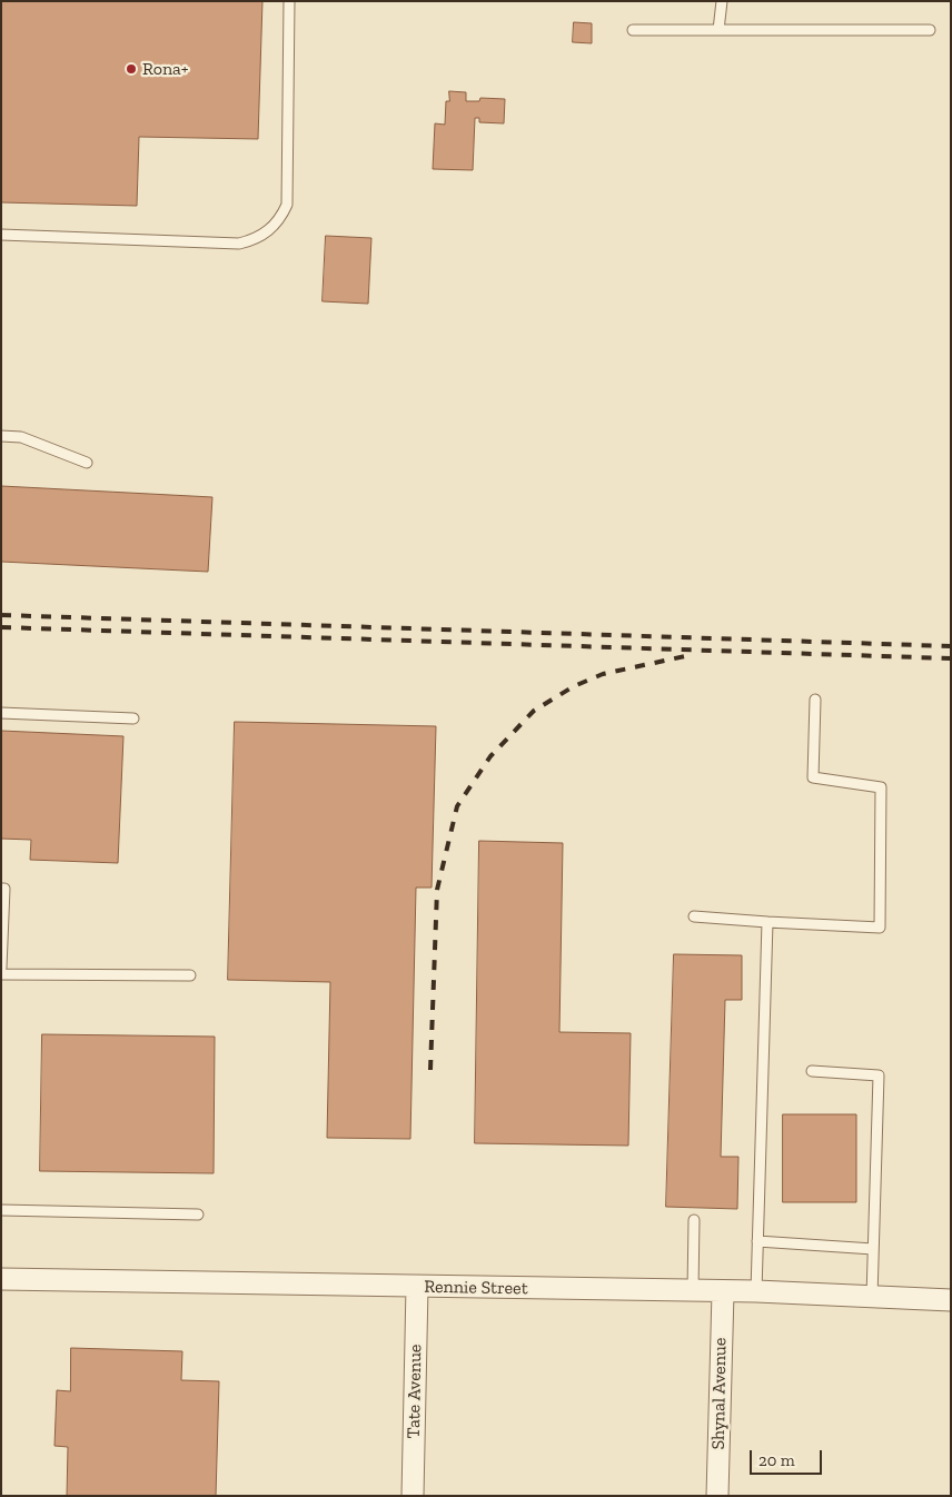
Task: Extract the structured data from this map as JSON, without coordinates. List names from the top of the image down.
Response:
{
  "streets": {
    "street": ["Rennie Street", "Tate Avenue", "Shynal Avenue"]
  },
  "crossings": [
    ["Rennie Street", "Tate Avenue"],
    ["Rennie Street", "Shynal Avenue"]
  ],
  "places": ["Rona+"],
  "scale_bar": "20 m"
}
